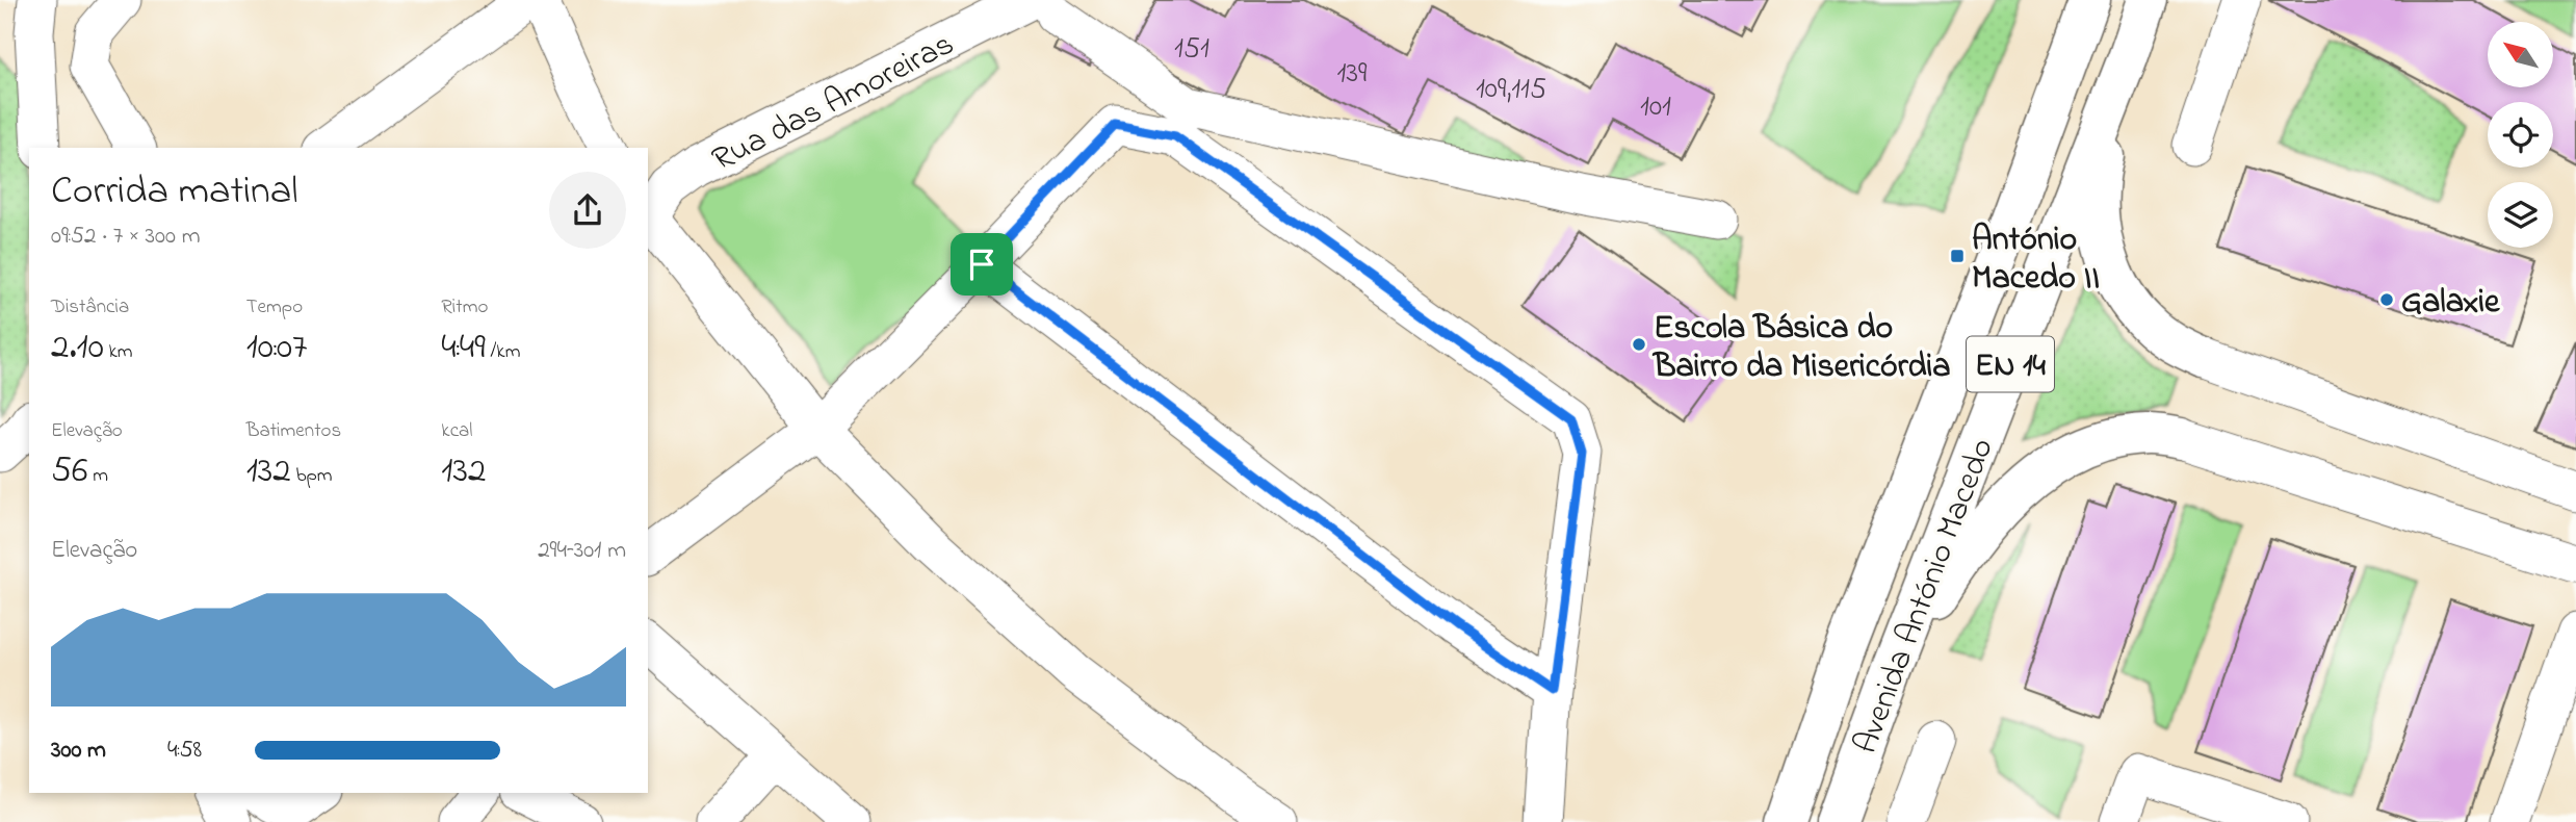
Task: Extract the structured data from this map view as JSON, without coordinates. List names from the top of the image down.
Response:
{
  "streets": {
    "highway": ["EN 14", "Avenida António Macedo"],
    "street": ["Rua das Amoreiras"]
  },
  "places": {
    "transit": ["António Macedo II"],
    "other": ["Galaxie", "Escola Básica do Bairro da Misericórdia"]
  },
  "house_numbers": [
    "151",
    "139",
    "109,115",
    "101"
  ],
  "north": "top left",
  "page": {
    "heading": ["Corrida matinal", "09:52 · 7 × 300 m"],
    "stats": [
      ["Distância", "2.10 km"],
      ["Tempo", "10:07"],
      ["Ritmo", "4:49 /km"],
      ["Elevação", "56 m"],
      ["Batimentos", "132 bpm"],
      ["kcal", "132"]
    ],
    "chart": ["Elevação", "294–301 m"],
    "list": [
      {
        "name": "300 m",
        "note": "4:58"
      }
    ]
  }
}
